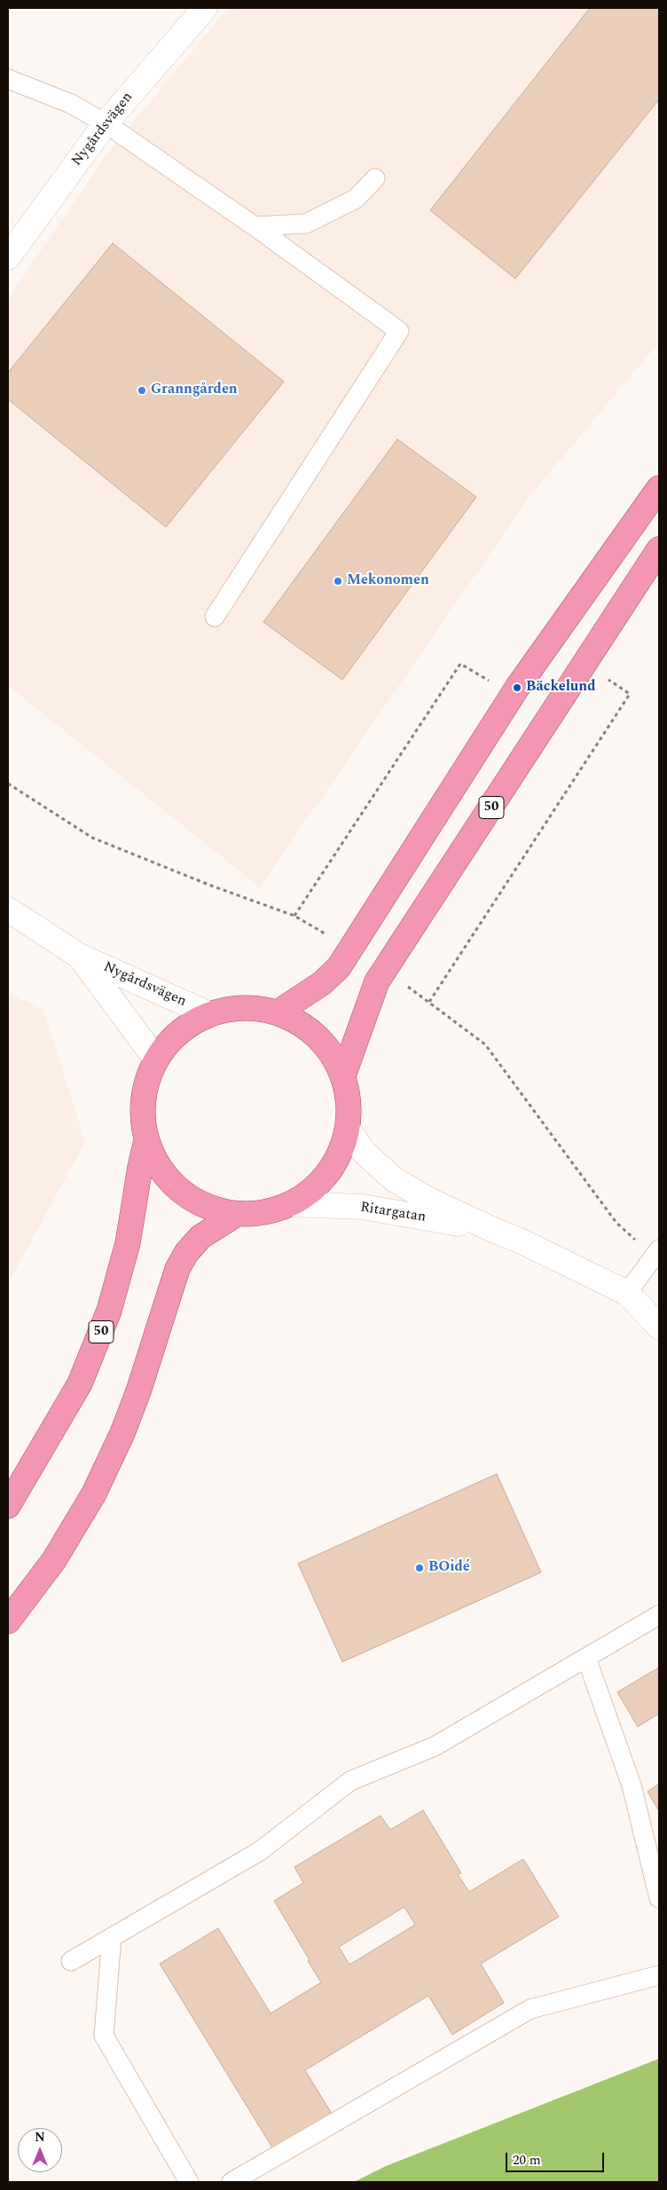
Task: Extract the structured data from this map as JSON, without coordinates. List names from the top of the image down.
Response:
{
  "streets": {
    "highway": ["50"],
    "street": ["Nygårdsvägen", "Ritargatan"]
  },
  "places": [
    "Granngården",
    "Mekonomen",
    "Bäckelund",
    "BOidé"
  ],
  "scale_bar": "20 m",
  "north": "top"
}
